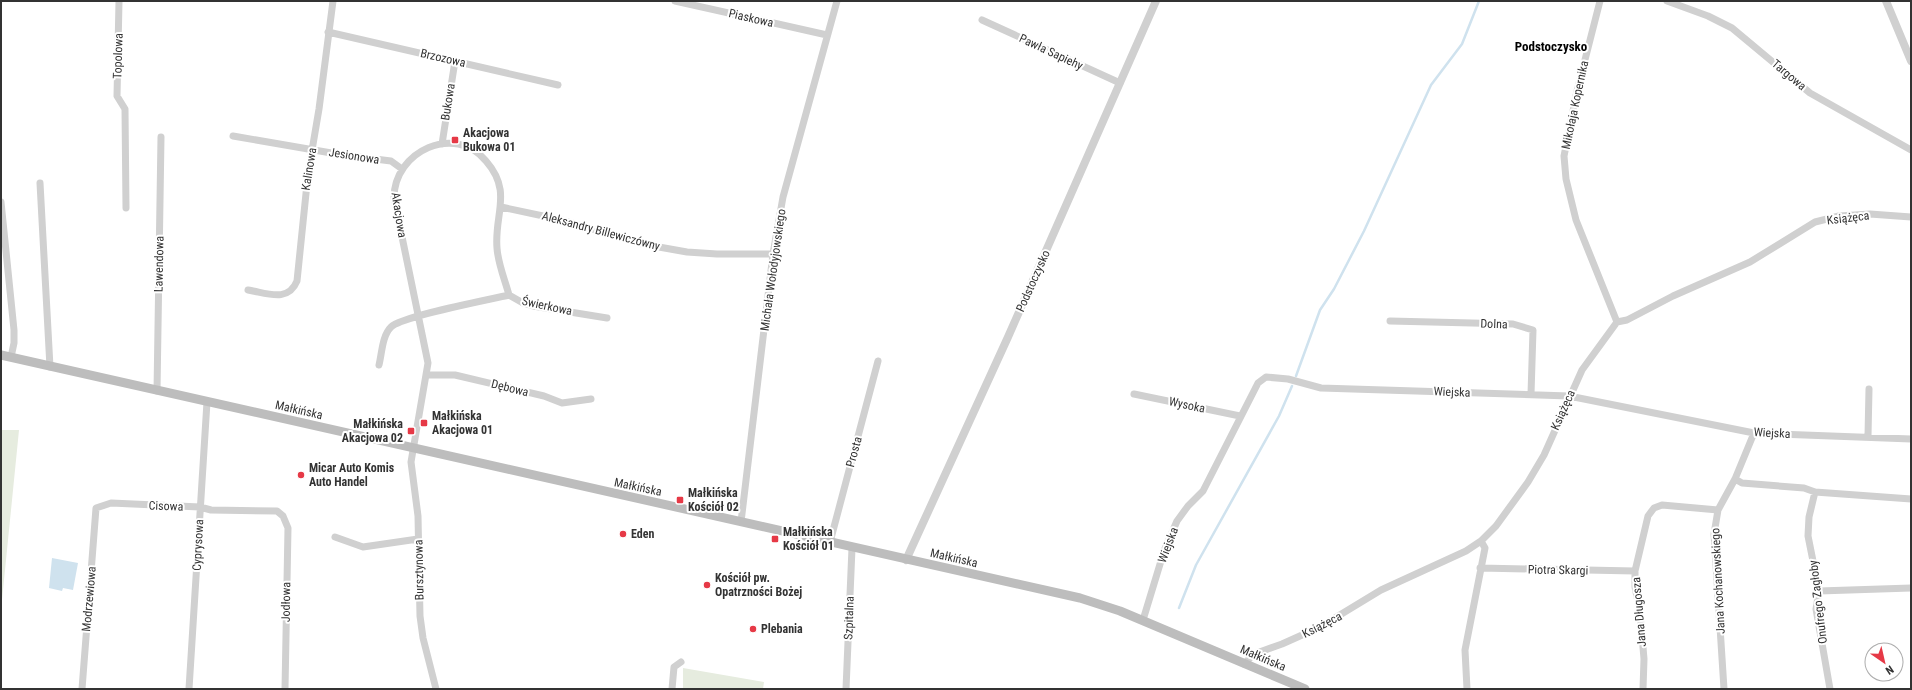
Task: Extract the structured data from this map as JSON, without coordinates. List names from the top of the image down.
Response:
{
  "streets": {
    "main road": ["Małkińska"],
    "street": [
      "Piaskowa",
      "Pawła Sapiehy",
      "Topolowa",
      "Brzozowa",
      "Targowa",
      "Bukowa",
      "Mikołaja Kopernika",
      "Jesionowa",
      "Kalinowa",
      "Akacjowa",
      "Książęca",
      "Aleksandry Billewiczówny",
      "Lawendowa",
      "Michała Wołodyjowskiego",
      "Podstoczysko",
      "Świerkowa",
      "Dolna",
      "Dębowa",
      "Wiejska",
      "Wysoka",
      "Prosta",
      "Cisowa",
      "Cyprysowa",
      "Bursztynowa",
      "Piotra Skargi",
      "Jana Kochanowskiego",
      "Modrzewiowa",
      "Jodłowa",
      "Onufrego Zagłoby",
      "Jana Długosza",
      "Szpitalna"
    ]
  },
  "crossings": [
    ["Piaskowa", "Michała Wołodyjowskiego"],
    ["Pawła Sapiehy", "Podstoczysko"],
    ["Brzozowa", "Bukowa"],
    ["Brzozowa", "Kalinowa"],
    ["Bukowa", "Akacjowa"],
    ["Mikołaja Kopernika", "Książęca"],
    ["Jesionowa", "Kalinowa"],
    ["Jesionowa", "Akacjowa"],
    ["Akacjowa", "Aleksandry Billewiczówny"],
    ["Akacjowa", "Świerkowa"],
    ["Akacjowa", "Dębowa"],
    ["Akacjowa", "Małkińska"],
    ["Akacjowa", "Bursztynowa"],
    ["Książęca", "Wiejska"],
    ["Książęca", "Małkińska"],
    ["Aleksandry Billewiczówny", "Michała Wołodyjowskiego"],
    ["Lawendowa", "Małkińska"],
    ["Michała Wołodyjowskiego", "Małkińska"],
    ["Podstoczysko", "Małkińska"],
    ["Dolna", "Wiejska"],
    ["Wiejska", "Wysoka"],
    ["Wiejska", "Małkińska"],
    ["Wiejska", "Jana Kochanowskiego"],
    ["Małkińska", "Prosta"],
    ["Małkińska", "Cyprysowa"],
    ["Małkińska", "Bursztynowa"],
    ["Małkińska", "Szpitalna"],
    ["Cisowa", "Cyprysowa"],
    ["Cisowa", "Modrzewiowa"],
    ["Cisowa", "Jodłowa"],
    ["Piotra Skargi", "Jana Długosza"],
    ["Jana Kochanowskiego", "Jana Długosza"]
  ],
  "districts": ["Podstoczysko"],
  "places": {
    "transit": [
      "Akacjowa Bukowa 01",
      "Małkińska Akacjowa 01",
      "Małkińska Akacjowa 02",
      "Małkińska Kościół 02",
      "Małkińska Kościół 01"
    ],
    "other": [
      "Micar Auto Komis Auto Handel",
      "Eden",
      "Kościół pw. Opatrzności Bożej",
      "Plebania"
    ]
  },
  "north": "bottom right"
}
